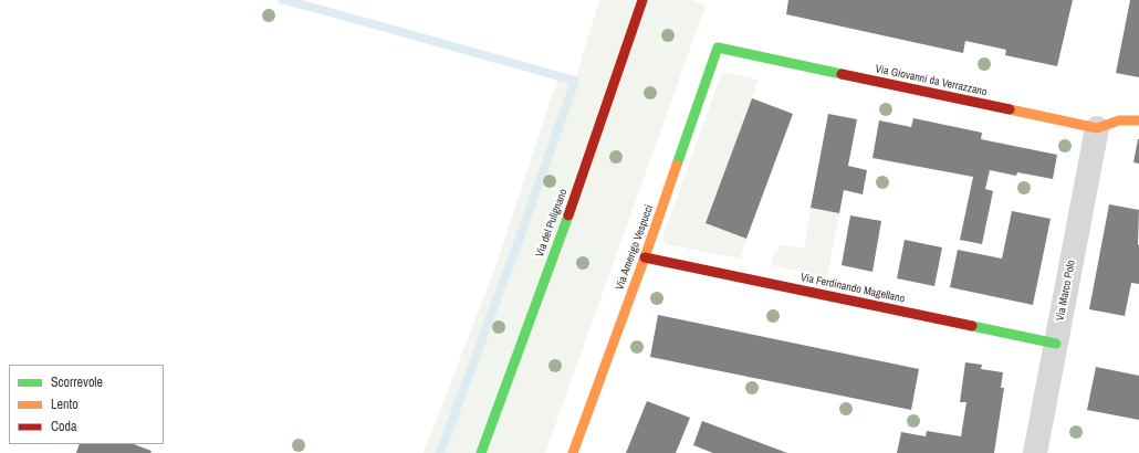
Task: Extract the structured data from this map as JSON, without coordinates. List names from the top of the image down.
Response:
{
  "streets": {
    "street": [
      "Via Giovanni da Verrazzano",
      "Via del Pulignano",
      "Via Amerigo Vespucci",
      "Via Ferdinando Magellano",
      "Via Marco Polo"
    ]
  },
  "crossings": [
    ["Via Giovanni da Verrazzano", "Via Amerigo Vespucci"],
    ["Via Giovanni da Verrazzano", "Via Marco Polo"],
    ["Via Amerigo Vespucci", "Via Ferdinando Magellano"],
    ["Via Ferdinando Magellano", "Via Marco Polo"]
  ],
  "legend": ["Scorrevole", "Lento", "Coda"]
}
